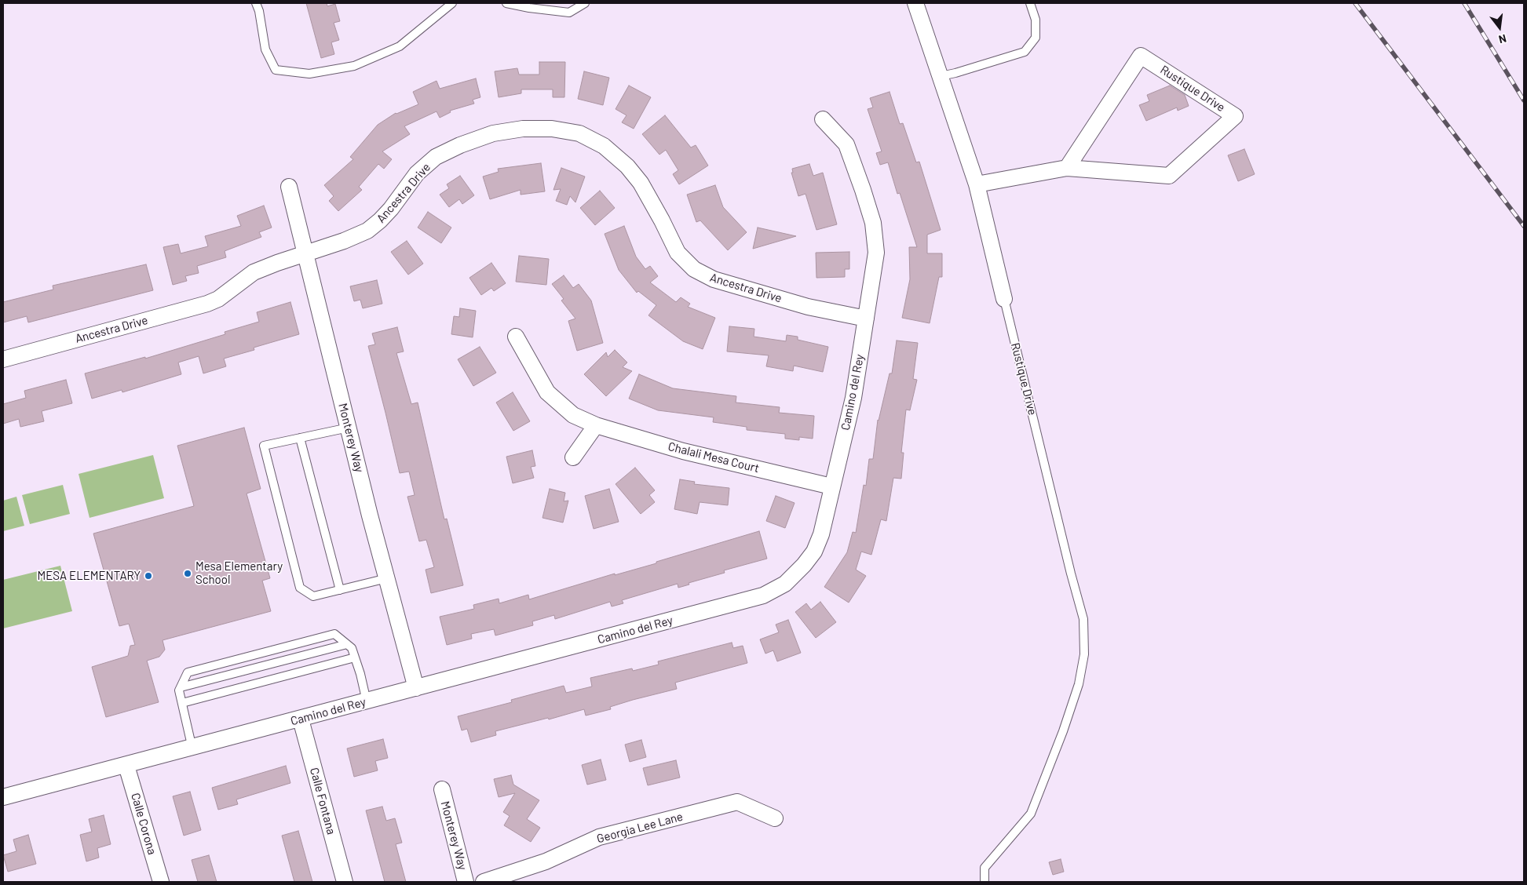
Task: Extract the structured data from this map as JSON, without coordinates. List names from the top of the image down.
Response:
{
  "streets": {
    "street": [
      "Rustique Drive",
      "Ancestra Drive",
      "Camino del Rey",
      "Monterey Way",
      "Chalali Mesa Court",
      "Calle Fontana",
      "Calle Corona",
      "Georgia Lee Lane"
    ]
  },
  "crossings": [
    ["Ancestra Drive", "Camino del Rey"],
    ["Ancestra Drive", "Monterey Way"],
    ["Camino del Rey", "Monterey Way"],
    ["Camino del Rey", "Chalali Mesa Court"],
    ["Camino del Rey", "Calle Fontana"],
    ["Camino del Rey", "Calle Corona"]
  ],
  "places": ["Mesa Elementary School", "MESA ELEMENTARY"],
  "north": "bottom"
}
